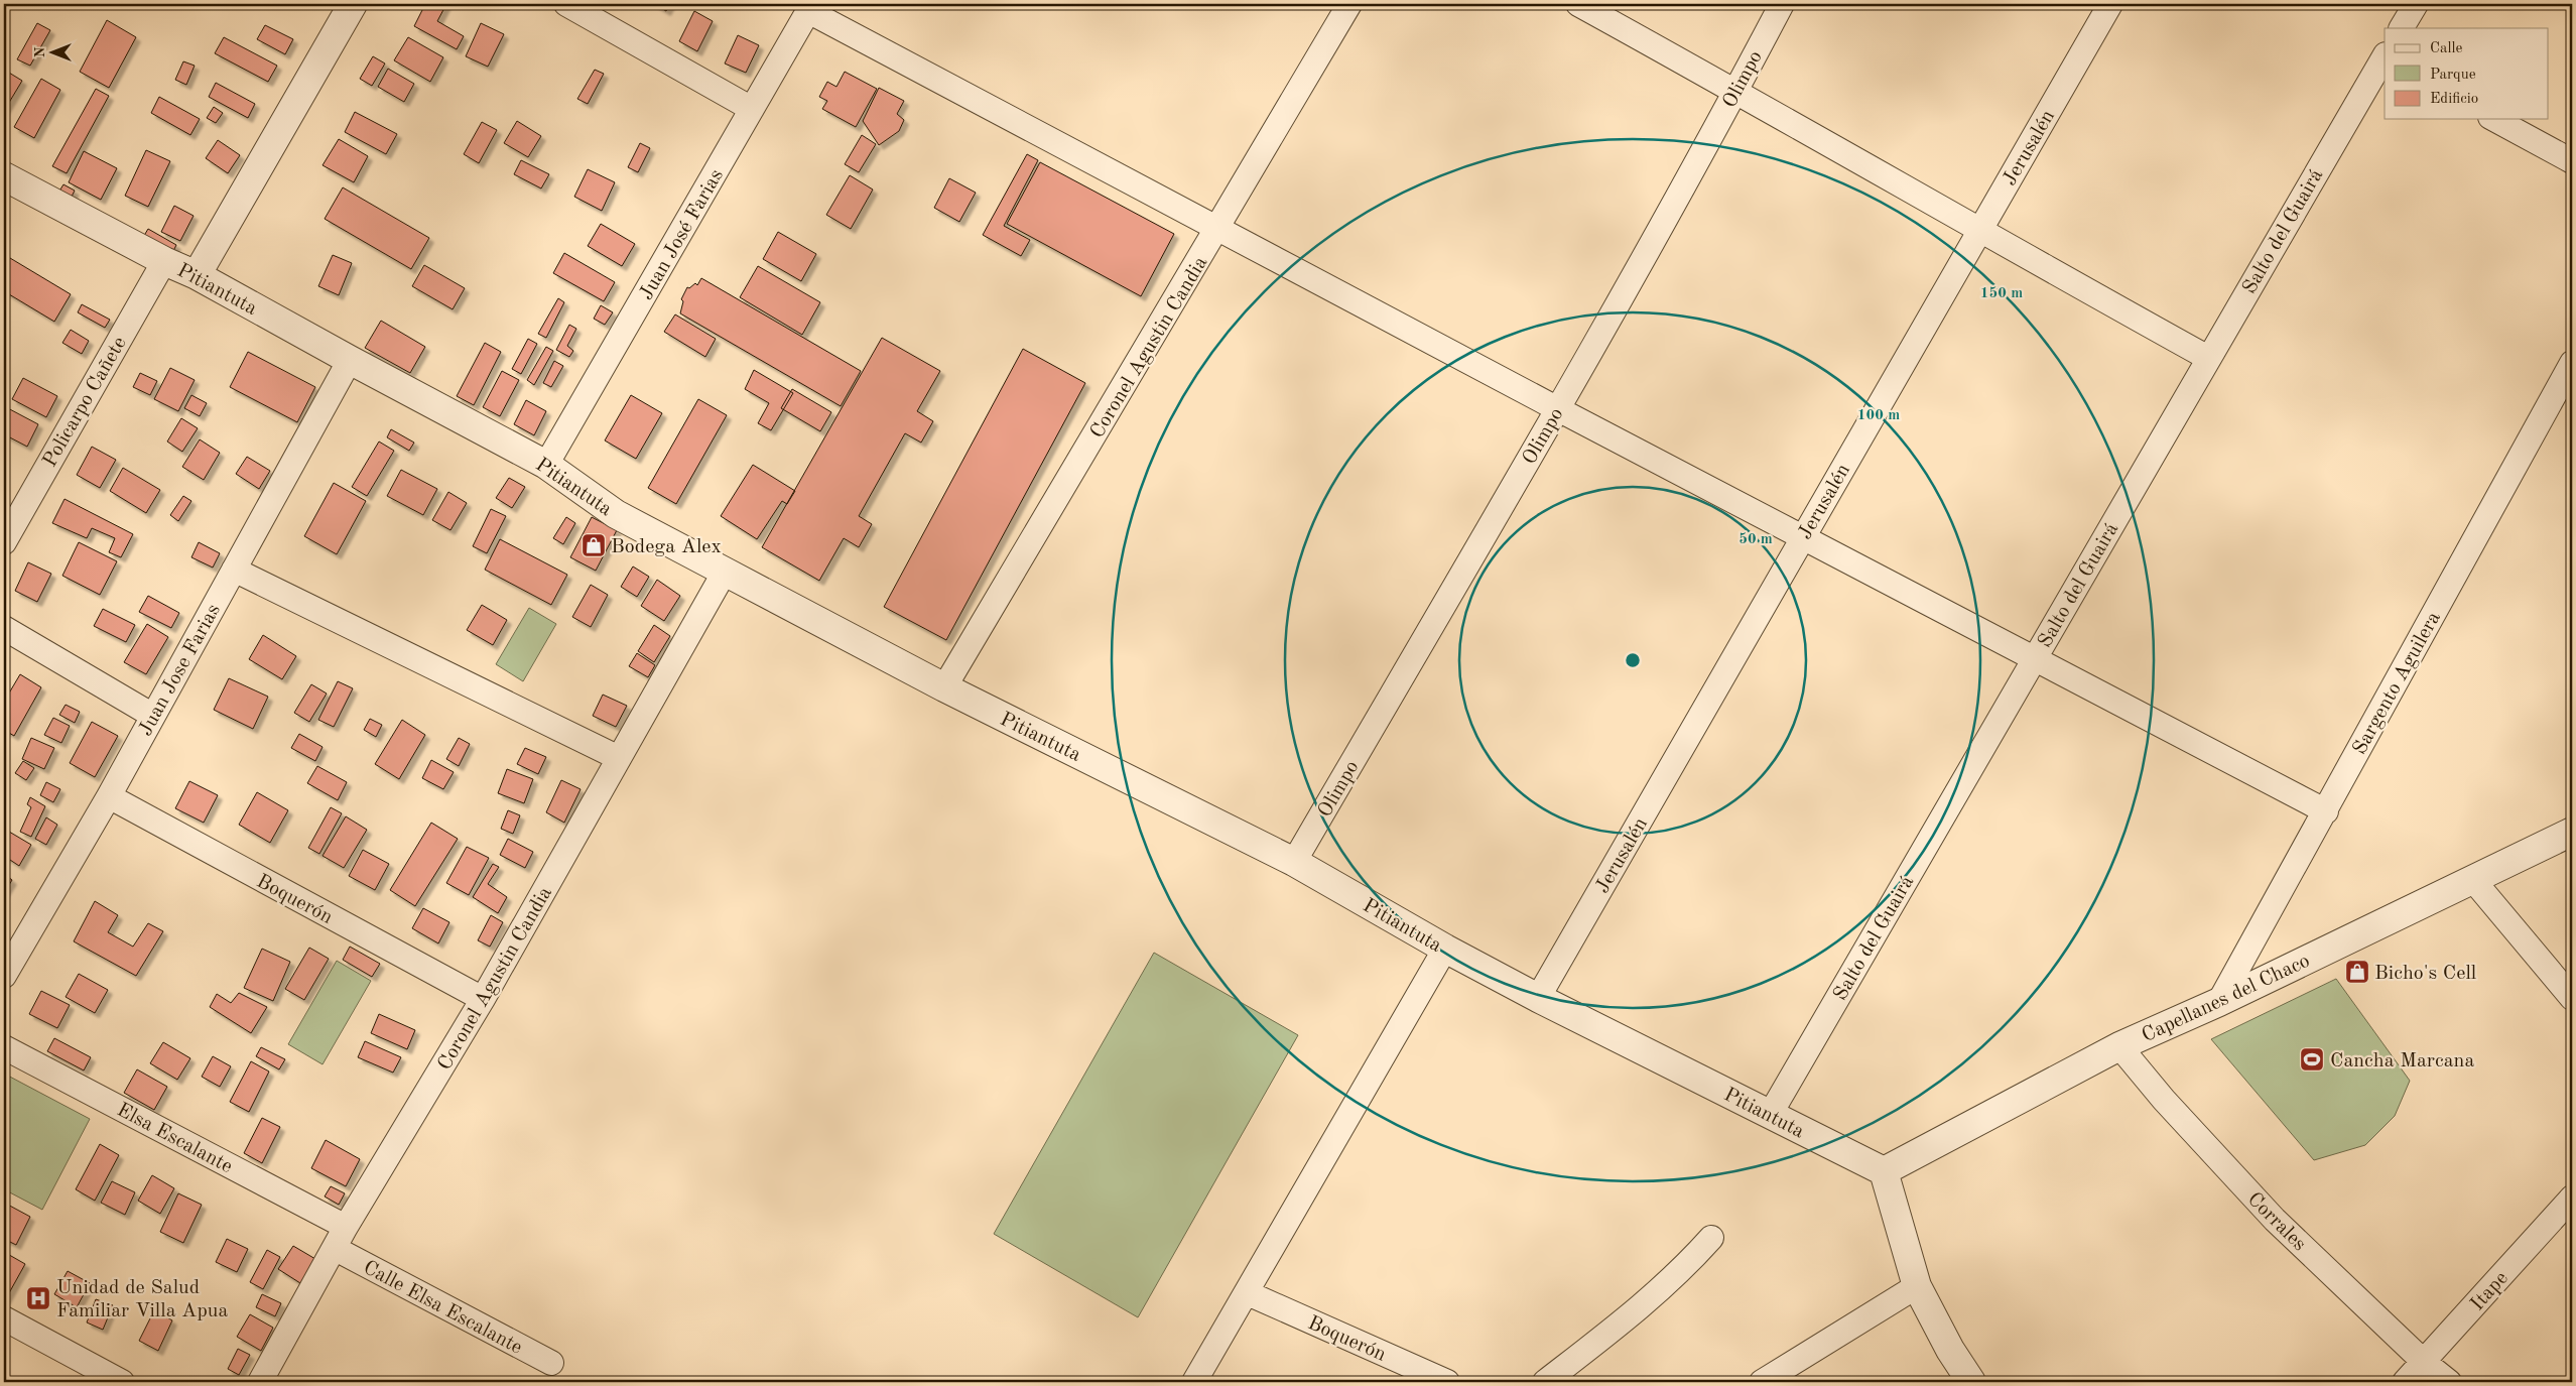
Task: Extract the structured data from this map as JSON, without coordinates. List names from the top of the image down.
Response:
{
  "streets": {
    "street": [
      "Olimpo",
      "Jerusalén",
      "Salto del Guairá",
      "Juan José Farias",
      "Pitiantuta",
      "Coronel Agustin Candia",
      "Policarpo Cañete",
      "Juan Jose Farias",
      "Sargento Aguilera",
      "Boquerón",
      "Capellanes del Chaco",
      "Elsa Escalante",
      "Corrales",
      "Itape",
      "Calle Elsa Escalante"
    ]
  },
  "crossings": [
    ["Olimpo", "Pitiantuta"],
    ["Jerusalén", "Pitiantuta"],
    ["Salto del Guairá", "Pitiantuta"],
    ["Juan José Farias", "Pitiantuta"],
    ["Pitiantuta", "Coronel Agustin Candia"],
    ["Pitiantuta", "Policarpo Cañete"],
    ["Pitiantuta", "Juan Jose Farias"],
    ["Pitiantuta", "Capellanes del Chaco"],
    ["Coronel Agustin Candia", "Boquerón"],
    ["Coronel Agustin Candia", "Elsa Escalante"],
    ["Coronel Agustin Candia", "Calle Elsa Escalante"],
    ["Juan Jose Farias", "Boquerón"],
    ["Sargento Aguilera", "Capellanes del Chaco"],
    ["Capellanes del Chaco", "Corrales"],
    ["Corrales", "Itape"]
  ],
  "places": {
    "shop": ["Bodega Alex", "Bicho's Cell"],
    "sports": ["Cancha Marcana"],
    "hospital": ["Unidad de Salud Familiar Villa Apua"]
  },
  "legend": ["Calle", "Parque", "Edificio"],
  "north": "left",
  "rings": ["150 m", "100 m", "50 m"]
}
